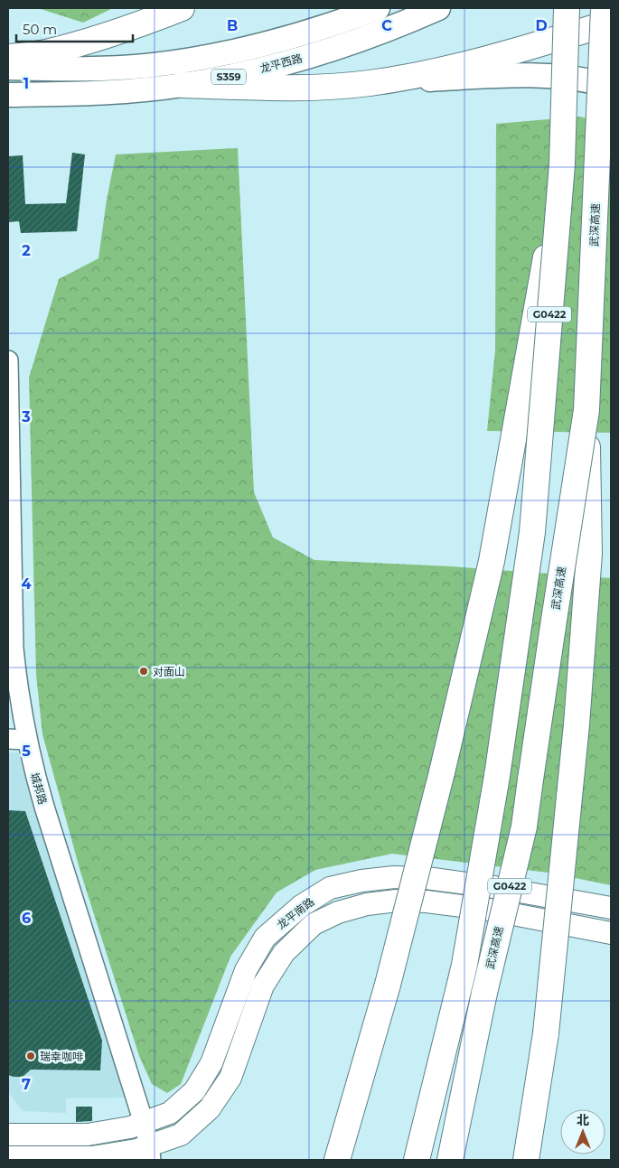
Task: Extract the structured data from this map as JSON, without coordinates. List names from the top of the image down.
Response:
{
  "streets": {
    "highway": ["武深高速", "G0422"],
    "main road": ["龙平西路", "S359", "龙平南路"],
    "street": ["城邦路"]
  },
  "crossings": [
    ["城邦路", "龙平南路"]
  ],
  "places": ["对面山", "瑞幸咖啡"],
  "scale_bar": "50 m",
  "north": "top",
  "grid": {
    "columns": ["B", "C", "D"],
    "rows": [
      "1",
      "2",
      "3",
      "4",
      "5",
      "6",
      "7"
    ]
  }
}
